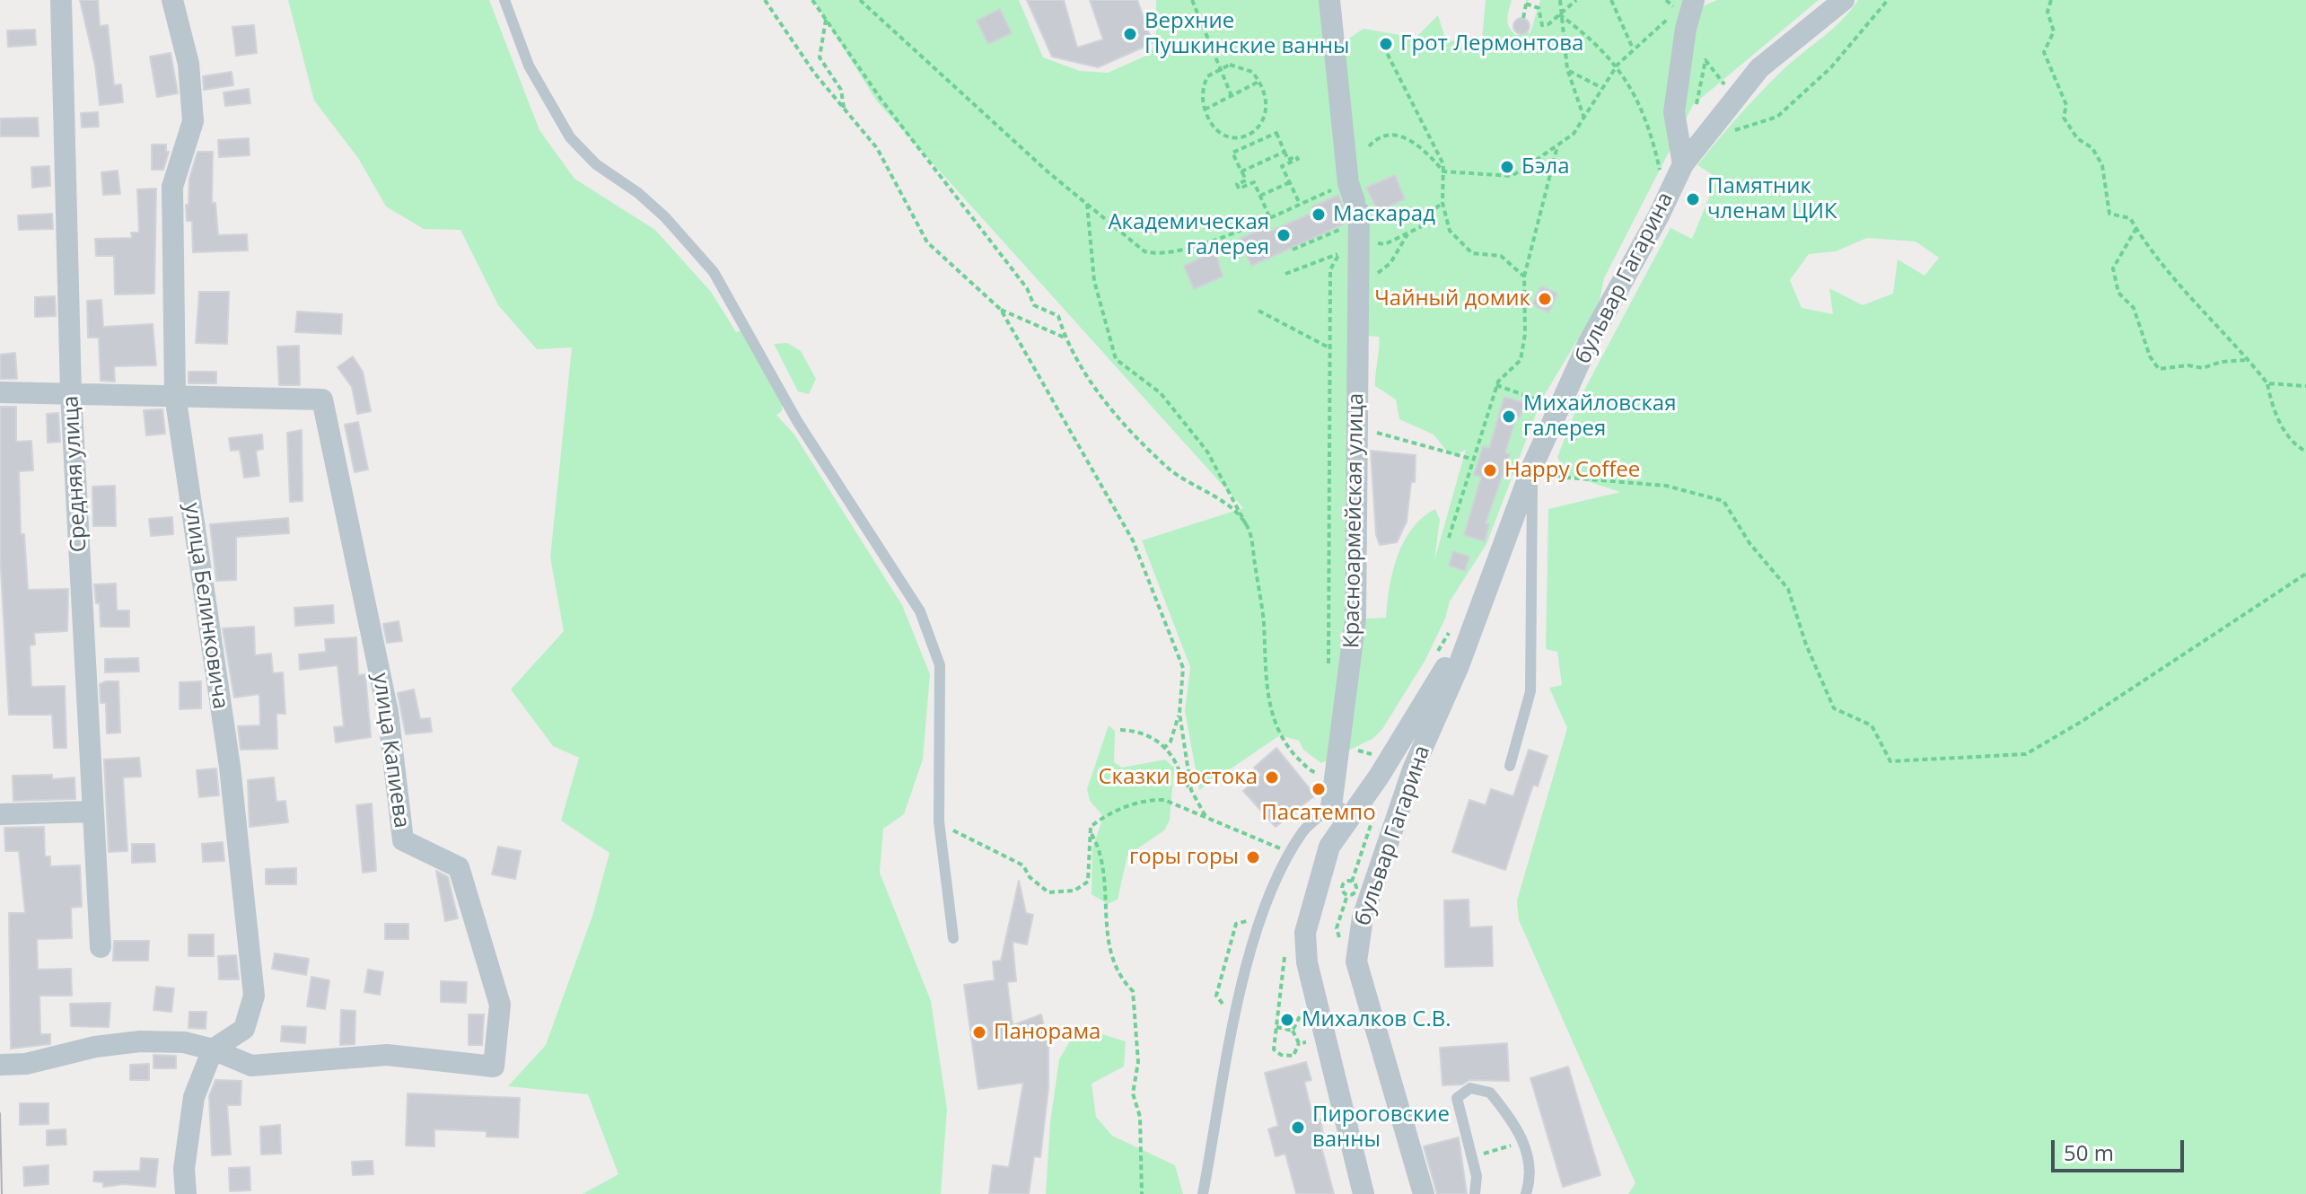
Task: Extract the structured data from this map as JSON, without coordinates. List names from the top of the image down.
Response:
{
  "streets": {
    "street": [
      "бульвар Гагарина",
      "Средняя улица",
      "Красноармейская улица",
      "улица Белинковича",
      "улица Капиева"
    ]
  },
  "crossings": [
    ["бульвар Гагарина", "Красноармейская улица"],
    ["улица Белинковича", "улица Капиева"]
  ],
  "places": [
    "Верхние Пушкинские ванны",
    "Грот Лермонтова",
    "Бэла",
    "Памятник членам ЦИК",
    "Маскарад",
    "Академическая галерея",
    "Чайный домик",
    "Михайловская галерея",
    "Happy Coffee",
    "Сказки востока",
    "Пасатемпо",
    "горы горы",
    "Михалков С.В.",
    "Панорама",
    "Пироговские ванны"
  ],
  "scale_bar": "50 m"
}
